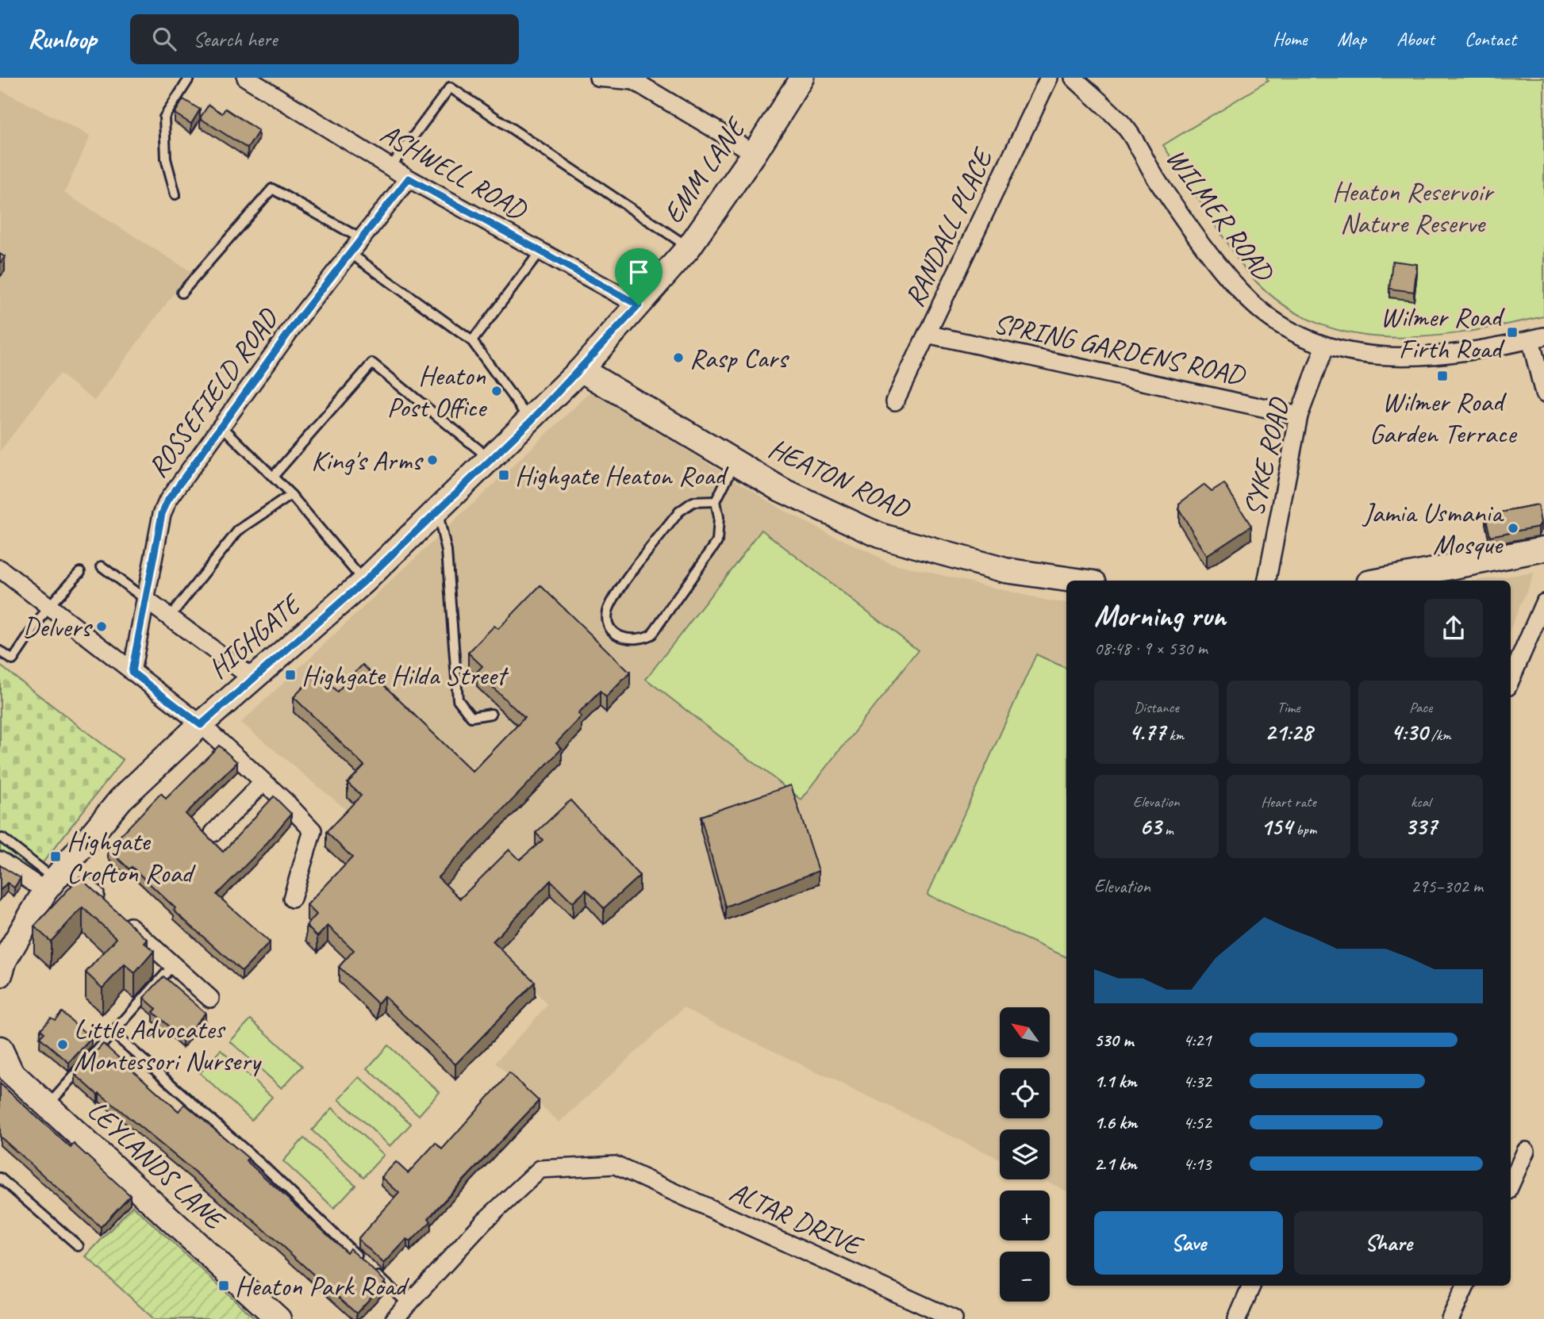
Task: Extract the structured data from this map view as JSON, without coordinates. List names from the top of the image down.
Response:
{
  "streets": {
    "street": [
      "ASHWELL ROAD",
      "EMM LANE",
      "WILMER ROAD",
      "RANDALL PLACE",
      "SPRING GARDENS ROAD",
      "ROSSEFIELD ROAD",
      "SYKE ROAD",
      "HEATON ROAD",
      "HIGHGATE",
      "LEYLANDS LANE",
      "ALTAR DRIVE"
    ]
  },
  "crossings": [
    ["ASHWELL ROAD", "EMM LANE"],
    ["ASHWELL ROAD", "ROSSEFIELD ROAD"],
    ["EMM LANE", "HEATON ROAD"],
    ["EMM LANE", "HIGHGATE"],
    ["WILMER ROAD", "SYKE ROAD"],
    ["RANDALL PLACE", "SPRING GARDENS ROAD"],
    ["SPRING GARDENS ROAD", "SYKE ROAD"],
    ["HEATON ROAD", "HIGHGATE"]
  ],
  "parks": ["Heaton Reservoir Nature Reserve"],
  "places": {
    "transit": [
      "Wilmer Road Firth Road",
      "Wilmer Road Garden Terrace",
      "Highgate Heaton Road",
      "Highgate Hilda Street",
      "Highgate Crofton Road",
      "Heaton Park Road"
    ],
    "other": [
      "Rasp Cars",
      "Heaton Post Office",
      "King's Arms",
      "Jamia Usmania Mosque",
      "Delvers",
      "Little Advocates Montessori Nursery"
    ]
  },
  "north": "top left",
  "page": {
    "header": "Runloop",
    "search": "Search here",
    "nav": [
      "Home",
      "Map",
      "About",
      "Contact"
    ],
    "heading": ["Morning run", "08:48 · 9 × 530 m"],
    "stats": [
      ["Distance", "4.77 km"],
      ["Time", "21:28"],
      ["Pace", "4:30 /km"],
      ["Elevation", "63 m"],
      ["Heart rate", "154 bpm"],
      ["kcal", "337"]
    ],
    "chart": ["Elevation", "295–302 m"],
    "map_buttons": ["+", "−"],
    "list": [
      {
        "name": "530 m",
        "note": "4:21"
      },
      {
        "name": "1.1 km",
        "note": "4:32"
      },
      {
        "name": "1.6 km",
        "note": "4:52"
      },
      {
        "name": "2.1 km",
        "note": "4:13"
      }
    ],
    "buttons": ["Save", "Share"]
  }
}
